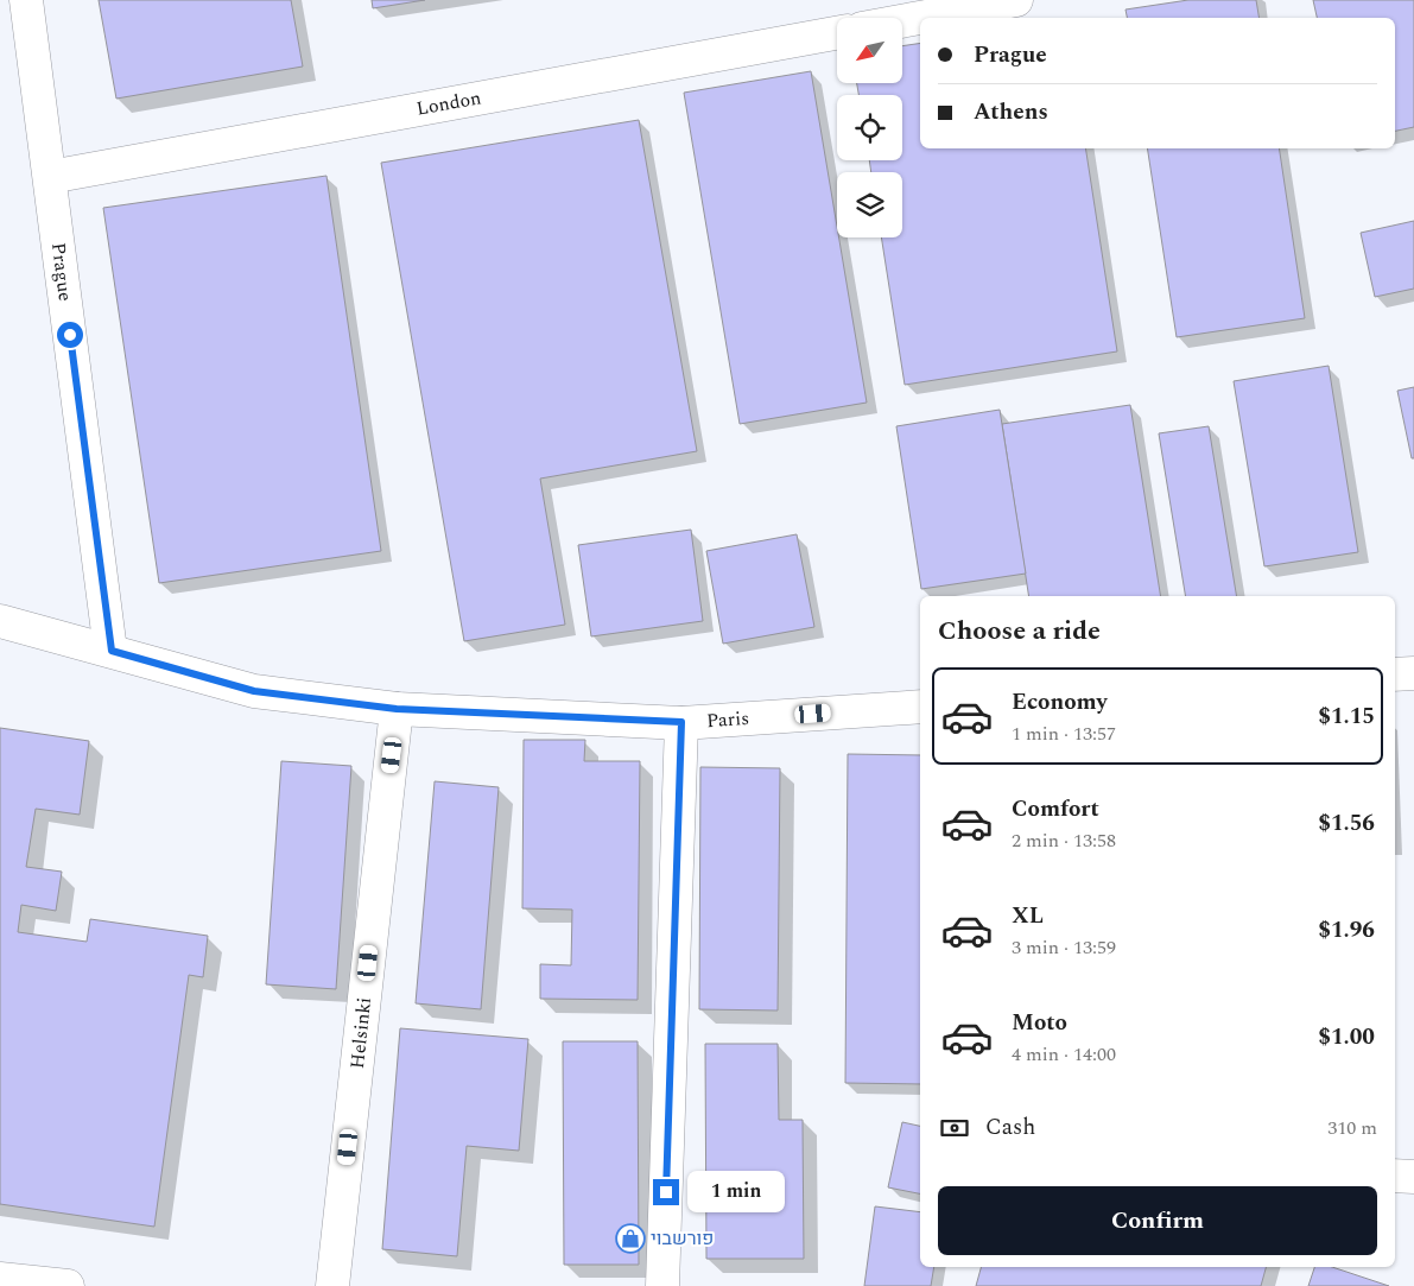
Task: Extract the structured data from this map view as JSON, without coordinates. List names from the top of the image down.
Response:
{
  "streets": {
    "street": [
      "London",
      "Prague",
      "Paris",
      "Helsinki"
    ]
  },
  "crossings": [
    ["London", "Prague"],
    ["Prague", "Paris"],
    ["Paris", "Helsinki"]
  ],
  "places": {
    "shop": ["פורשבוי"]
  },
  "north": "bottom left",
  "page": {
    "banner": ["Prague", "Athens"],
    "heading": "Choose a ride",
    "list": [
      {
        "name": "Economy",
        "note": "1 min · 13:57",
        "value": "$1.15"
      },
      {
        "name": "Comfort",
        "note": "2 min · 13:58",
        "value": "$1.56"
      },
      {
        "name": "XL",
        "note": "3 min · 13:59",
        "value": "$1.96"
      },
      {
        "name": "Moto",
        "note": "4 min · 14:00",
        "value": "$1.00"
      }
    ],
    "pay": ["Cash", "310 m"],
    "bubble": "1 min",
    "buttons": "Confirm"
  }
}
